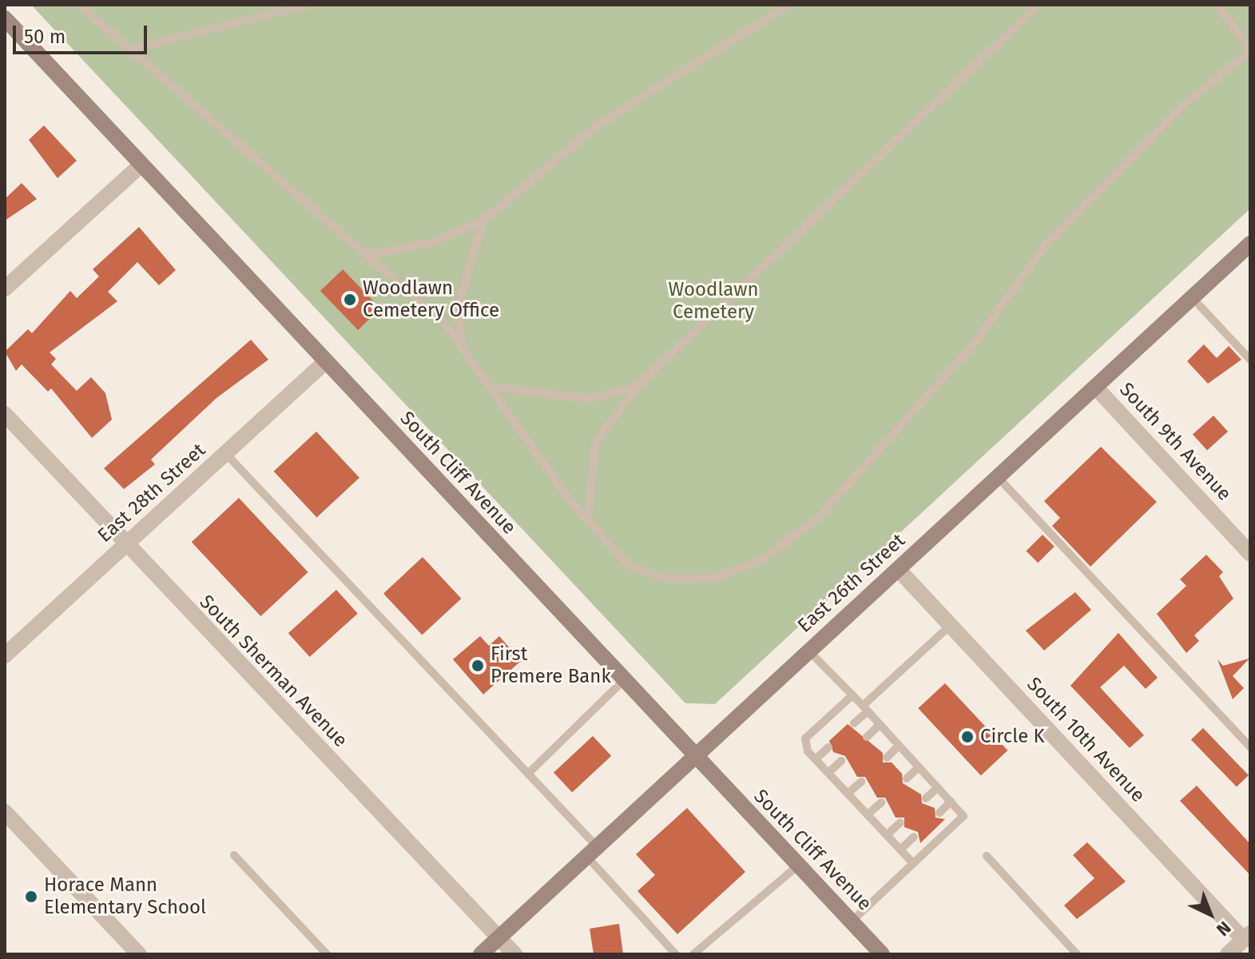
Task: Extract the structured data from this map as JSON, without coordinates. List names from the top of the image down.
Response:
{
  "streets": {
    "main road": ["South Cliff Avenue", "East 26th Street"],
    "street": [
      "South 9th Avenue",
      "East 28th Street",
      "South Sherman Avenue",
      "South 10th Avenue"
    ]
  },
  "crossings": [
    ["South 9th Avenue", "East 26th Street"],
    ["South Cliff Avenue", "East 28th Street"],
    ["South Cliff Avenue", "East 26th Street"],
    ["East 28th Street", "South Sherman Avenue"],
    ["East 26th Street", "South Sherman Avenue"],
    ["East 26th Street", "South 10th Avenue"]
  ],
  "parks": ["Woodlawn Cemetery"],
  "places": [
    "Woodlawn Cemetery Office",
    "First Premere Bank",
    "Circle K",
    "Horace Mann Elementary School"
  ],
  "scale_bar": "50 m",
  "north": "bottom right"
}
